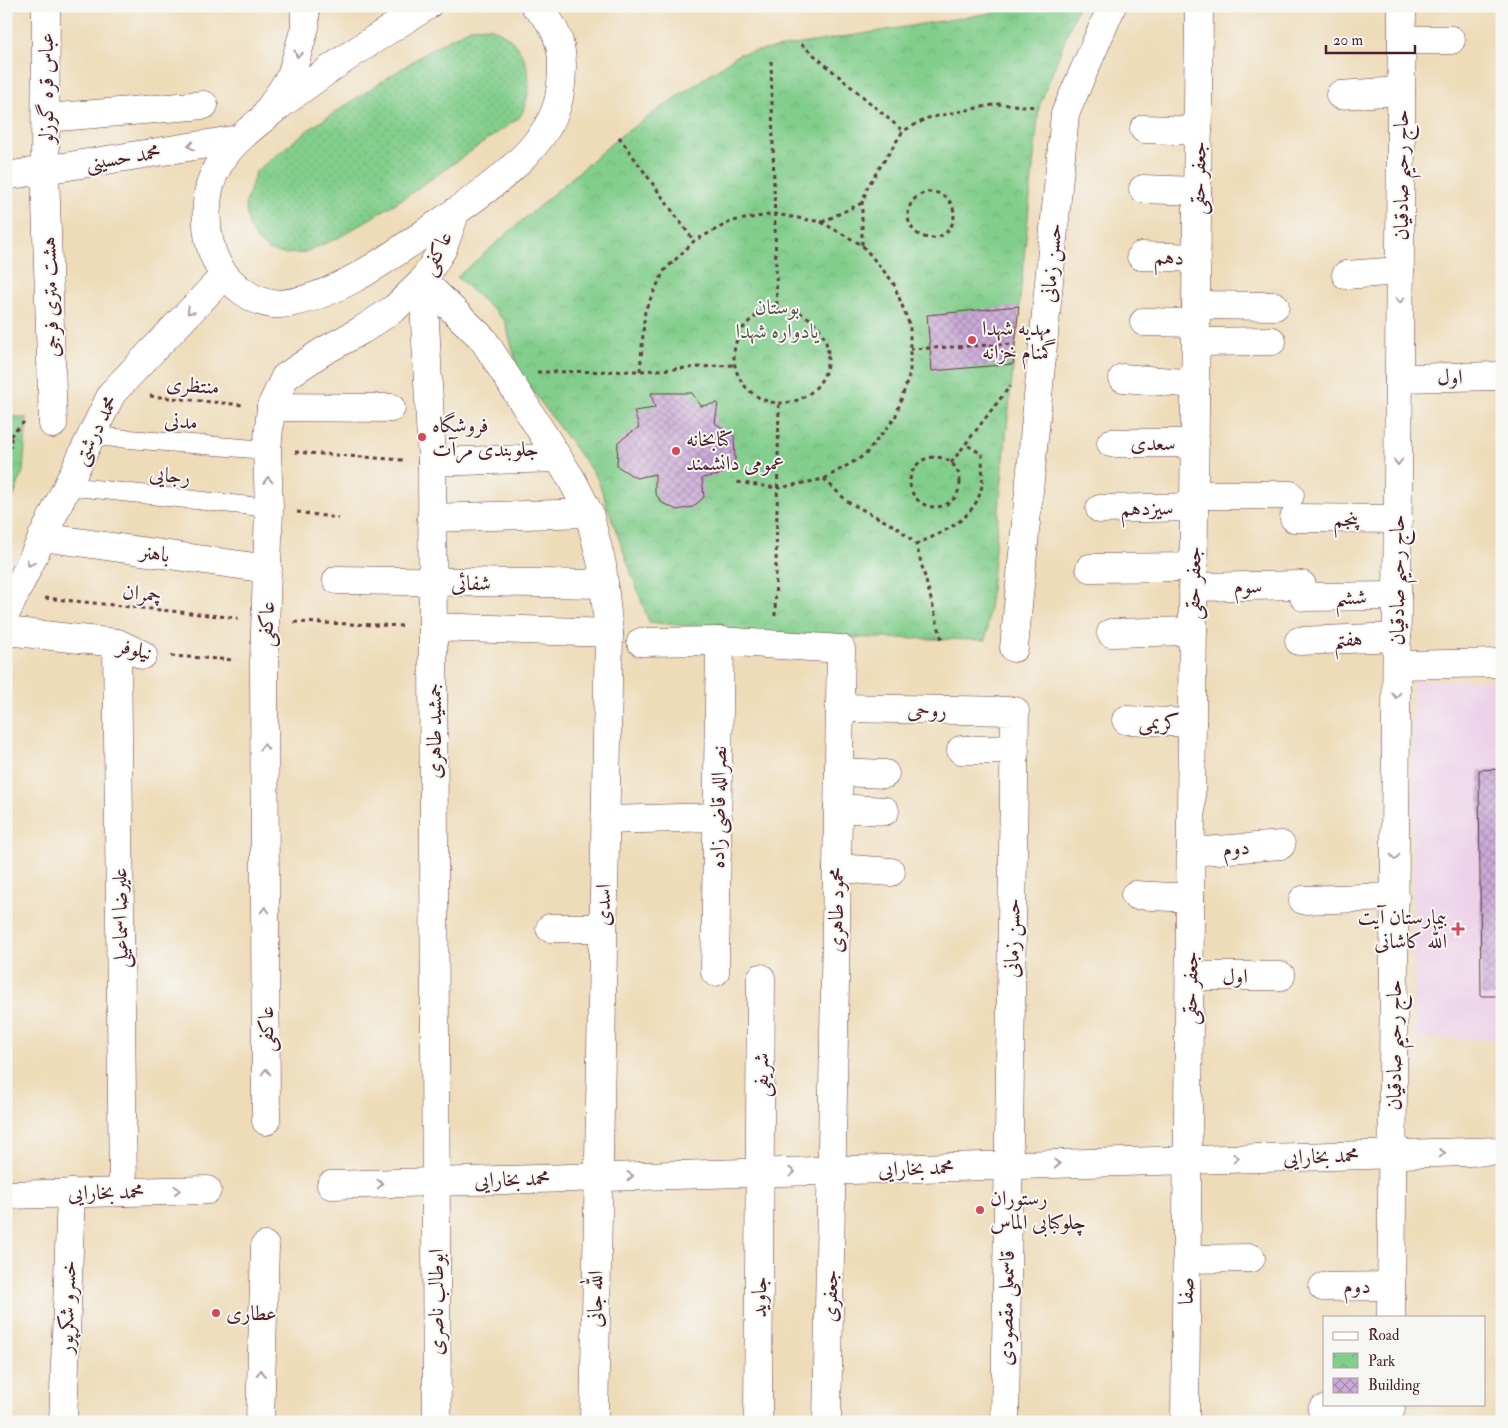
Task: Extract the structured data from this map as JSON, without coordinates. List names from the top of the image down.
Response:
{
  "streets": {
    "street": [
      "عباس قره گوزلو",
      "محمد حسینی",
      "حاج رحیم صادقیان",
      "جعفر حقی",
      "عاکفی",
      "دهم",
      "حسن زمانی",
      "هشت متری فرجی",
      "اول",
      "محمد درشتی",
      "سعدی",
      "سیزدهم",
      "پنجم",
      "باهنر",
      "شفائی",
      "سوم",
      "ششم",
      "هفتم",
      "نیلوفر",
      "روحی",
      "کریمی",
      "جمشید طاهری",
      "نصرالله قاضی زاده",
      "دوم",
      "اسدی",
      "محمود طاهری",
      "علیرضا اسماعیلی",
      "شریفی",
      "محمد بخارایی",
      "صفا",
      "جعفری",
      "جاوید",
      "الله جانی",
      "ابوطالب ناصری",
      "خسرو شکرپور",
      "قاسمعلی مقصودی"
    ],
    "lane": ["مدنی", "رجایی"],
    "path": ["منتظری", "چمران"]
  },
  "crossings": [
    ["عباس قره گوزلو", "محمد حسینی"],
    ["عباس قره گوزلو", "هشت متری فرجی"],
    ["محمد حسینی", "هشت متری فرجی"],
    ["حاج رحیم صادقیان", "اول"],
    ["حاج رحیم صادقیان", "پنجم"],
    ["حاج رحیم صادقیان", "ششم"],
    ["حاج رحیم صادقیان", "هفتم"],
    ["حاج رحیم صادقیان", "دوم"],
    ["حاج رحیم صادقیان", "محمد بخارایی"],
    ["جعفر حقی", "دهم"],
    ["جعفر حقی", "اول"],
    ["جعفر حقی", "سعدی"],
    ["جعفر حقی", "سیزدهم"],
    ["جعفر حقی", "پنجم"],
    ["جعفر حقی", "سوم"],
    ["جعفر حقی", "کریمی"],
    ["جعفر حقی", "دوم"],
    ["جعفر حقی", "محمد بخارایی"],
    ["جعفر حقی", "صفا"],
    ["عاکفی", "منتظری"],
    ["عاکفی", "مدنی"],
    ["عاکفی", "رجایی"],
    ["عاکفی", "باهنر"],
    ["عاکفی", "چمران"],
    ["عاکفی", "نیلوفر"],
    ["عاکفی", "جمشید طاهری"],
    ["عاکفی", "اسدی"],
    ["حسن زمانی", "روحی"],
    ["حسن زمانی", "محمد بخارایی"],
    ["حسن زمانی", "قاسمعلی مقصودی"],
    ["منتظری", "محمد درشتی"],
    ["مدنی", "محمد درشتی"],
    ["محمد درشتی", "رجایی"],
    ["محمد درشتی", "باهنر"],
    ["محمد درشتی", "چمران"],
    ["سیزدهم", "پنجم"],
    ["شفائی", "جمشید طاهری"],
    ["شفائی", "اسدی"],
    ["سوم", "ششم"],
    ["چمران", "جمشید طاهری"],
    ["نیلوفر", "علیرضا اسماعیلی"],
    ["روحی", "محمود طاهری"],
    ["جمشید طاهری", "اسدی"],
    ["جمشید طاهری", "محمد بخارایی"],
    ["جمشید طاهری", "ابوطالب ناصری"],
    ["نصرالله قاضی زاده", "محمود طاهری"],
    ["اسدی", "محمد بخارایی"],
    ["اسدی", "الله جانی"],
    ["محمود طاهری", "محمد بخارایی"],
    ["محمود طاهری", "جعفری"],
    ["علیرضا اسماعیلی", "محمد بخارایی"],
    ["شریفی", "محمد بخارایی"],
    ["شریفی", "جاوید"],
    ["محمد بخارایی", "صفا"],
    ["محمد بخارایی", "جعفری"],
    ["محمد بخارایی", "جاوید"],
    ["محمد بخارایی", "الله جانی"],
    ["محمد بخارایی", "ابوطالب ناصری"],
    ["محمد بخارایی", "خسرو شکرپور"],
    ["محمد بخارایی", "قاسمعلی مقصودی"]
  ],
  "one_way": [
    "حاج رحیم صادقیان",
    "عاکفی",
    "محمد درشتی",
    "محمد بخارایی"
  ],
  "parks": ["بوستان یادواره شهدا"],
  "places": {
    "other": [
      "مهدیه شهدا گمنام خزانه",
      "فروشگاه جلوبندی مرآت",
      "کتابخانه عمومی دانشمند",
      "رستوران چلوکبابی الماس",
      "عطاری"
    ],
    "health": ["بیمارستان آیت الله کاشانی"]
  },
  "legend": ["Road", "Park", "Building"],
  "scale_bar": "20 m"
}
